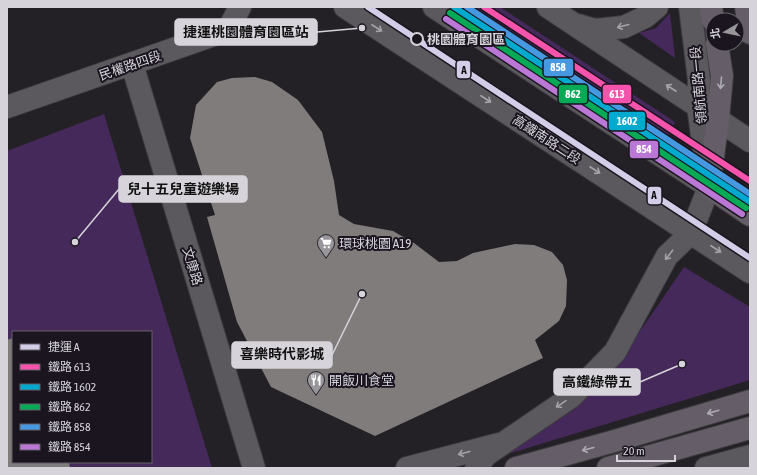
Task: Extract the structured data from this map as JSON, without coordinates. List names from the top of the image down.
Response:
{
  "streets": {
    "main road": ["領航南路一段"],
    "street": ["民權路四段", "高鐵南路二段", "文康路"]
  },
  "crossings": [
    ["民權路四段", "文康路"]
  ],
  "places": {
    "other": [
      "捷運桃園體育園區站",
      "桃園體育園區",
      "兒十五兒童遊樂場",
      "喜樂時代影城",
      "高鐵綠帶五"
    ],
    "supermarket": ["環球桃園 A19"],
    "restaurant": ["開飯川食堂"]
  },
  "lines": [
    "metro line A",
    "rail line 613",
    "rail line 1602",
    "rail line 858",
    "rail line 862",
    "rail line 854"
  ],
  "legend": [
    "捷運 A",
    "鐵路 613",
    "鐵路 1602",
    "鐵路 862",
    "鐵路 858",
    "鐵路 854"
  ],
  "scale_bar": "20 m",
  "north": "left"
}
